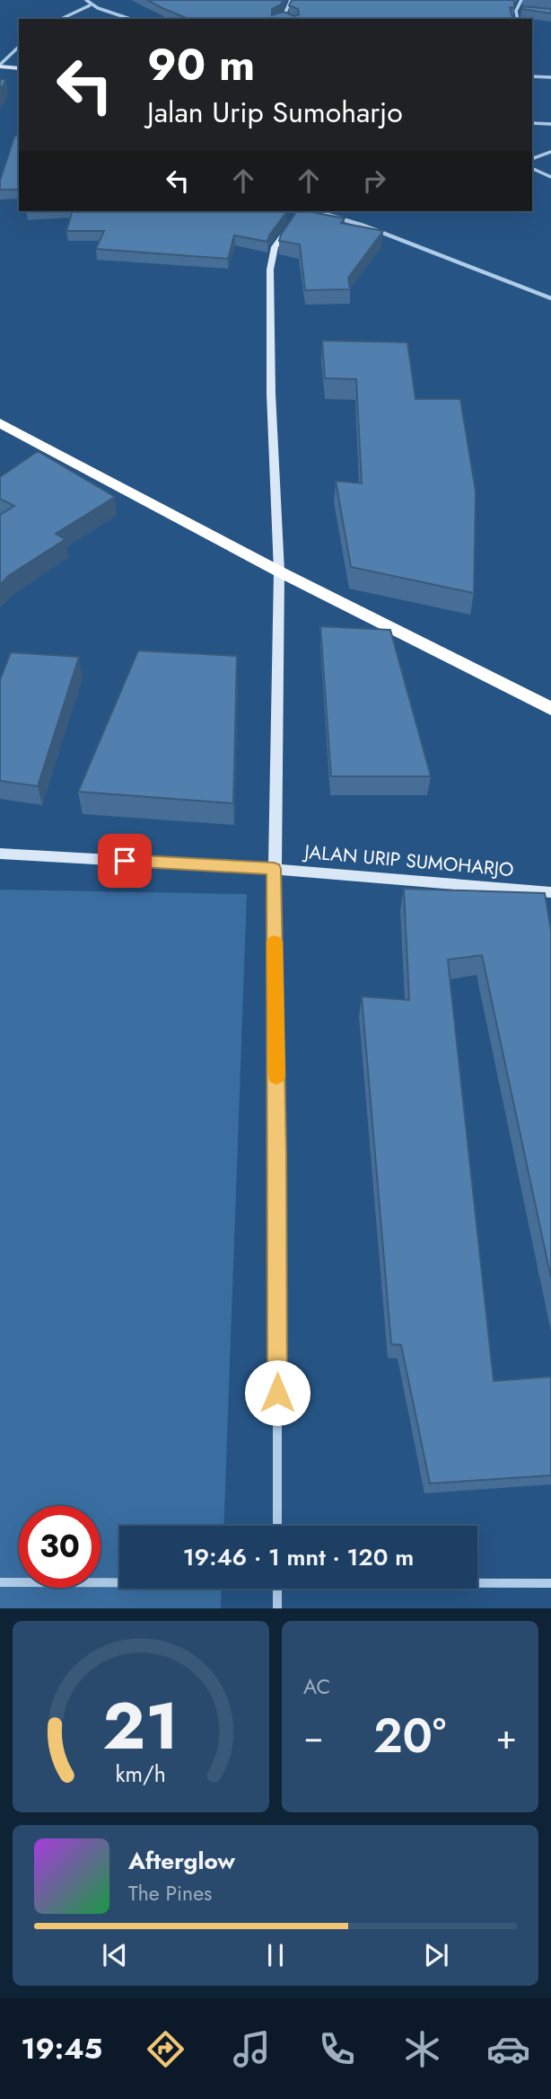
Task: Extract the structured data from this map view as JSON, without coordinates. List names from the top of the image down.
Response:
{
  "streets": {
    "street": ["JALAN URIP SUMOHARJO"]
  },
  "page": {
    "turn": ["90 m", "Jalan Urip Sumoharjo"],
    "limit": "30",
    "trip": "19:46 · 1 mnt · 120 m",
    "tile": "AC",
    "heat": ["−", "20°", "+"],
    "song": ["Afterglow", "The Pines"],
    "tabs": "19:45",
    "gauge": ["21", "km/h"]
  }
}
